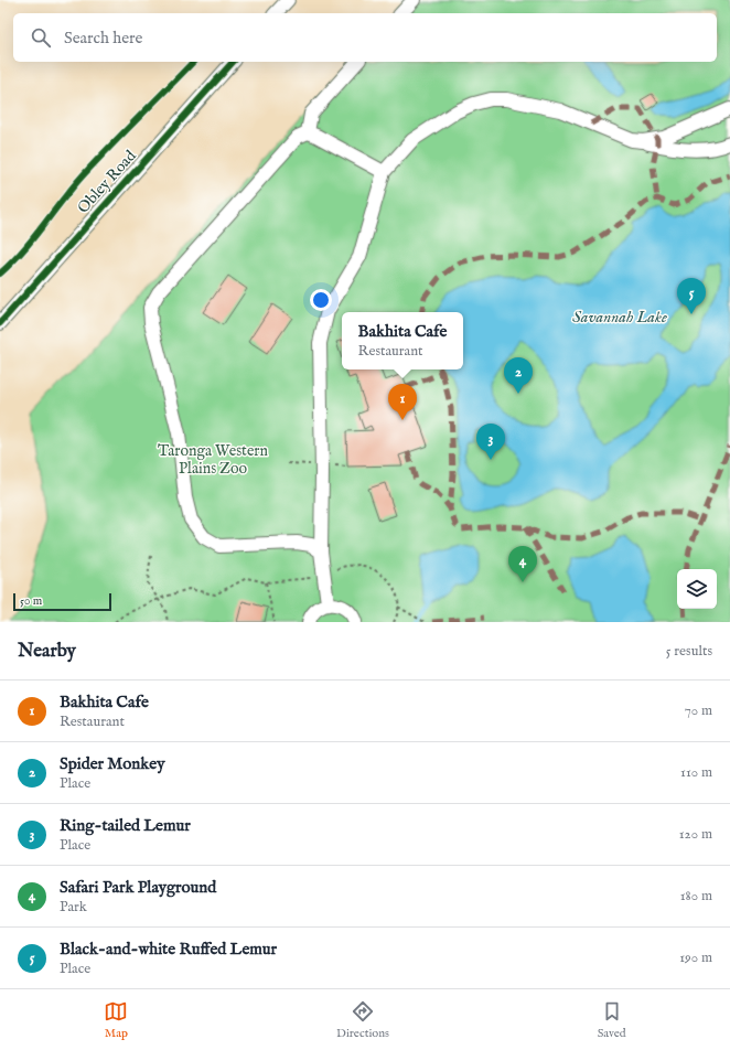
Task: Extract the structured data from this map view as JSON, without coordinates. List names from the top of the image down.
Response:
{
  "streets": {
    "street": ["Obley Road"]
  },
  "water": ["Savannah Lake"],
  "parks": ["Taronga Western Plains Zoo"],
  "scale_bar": "50 m",
  "page": {
    "search": "Search here",
    "pins": [
      "5",
      "2",
      "1",
      "3",
      "4"
    ],
    "popup": ["Bakhita Cafe", "Restaurant"],
    "scale": "50 m",
    "heading": ["Nearby", "5 results"],
    "list": [
      {
        "mark": "1",
        "name": "Bakhita Cafe",
        "note": "Restaurant",
        "value": "70 m"
      },
      {
        "mark": "2",
        "name": "Spider Monkey",
        "note": "Place",
        "value": "110 m"
      },
      {
        "mark": "3",
        "name": "Ring-tailed Lemur",
        "note": "Place",
        "value": "120 m"
      },
      {
        "mark": "4",
        "name": "Safari Park Playground",
        "note": "Park",
        "value": "180 m"
      },
      {
        "mark": "5",
        "name": "Black-and-white Ruffed Lemur",
        "note": "Place",
        "value": "190 m"
      }
    ],
    "nav": ["Map", "Directions", "Saved"]
  }
}
